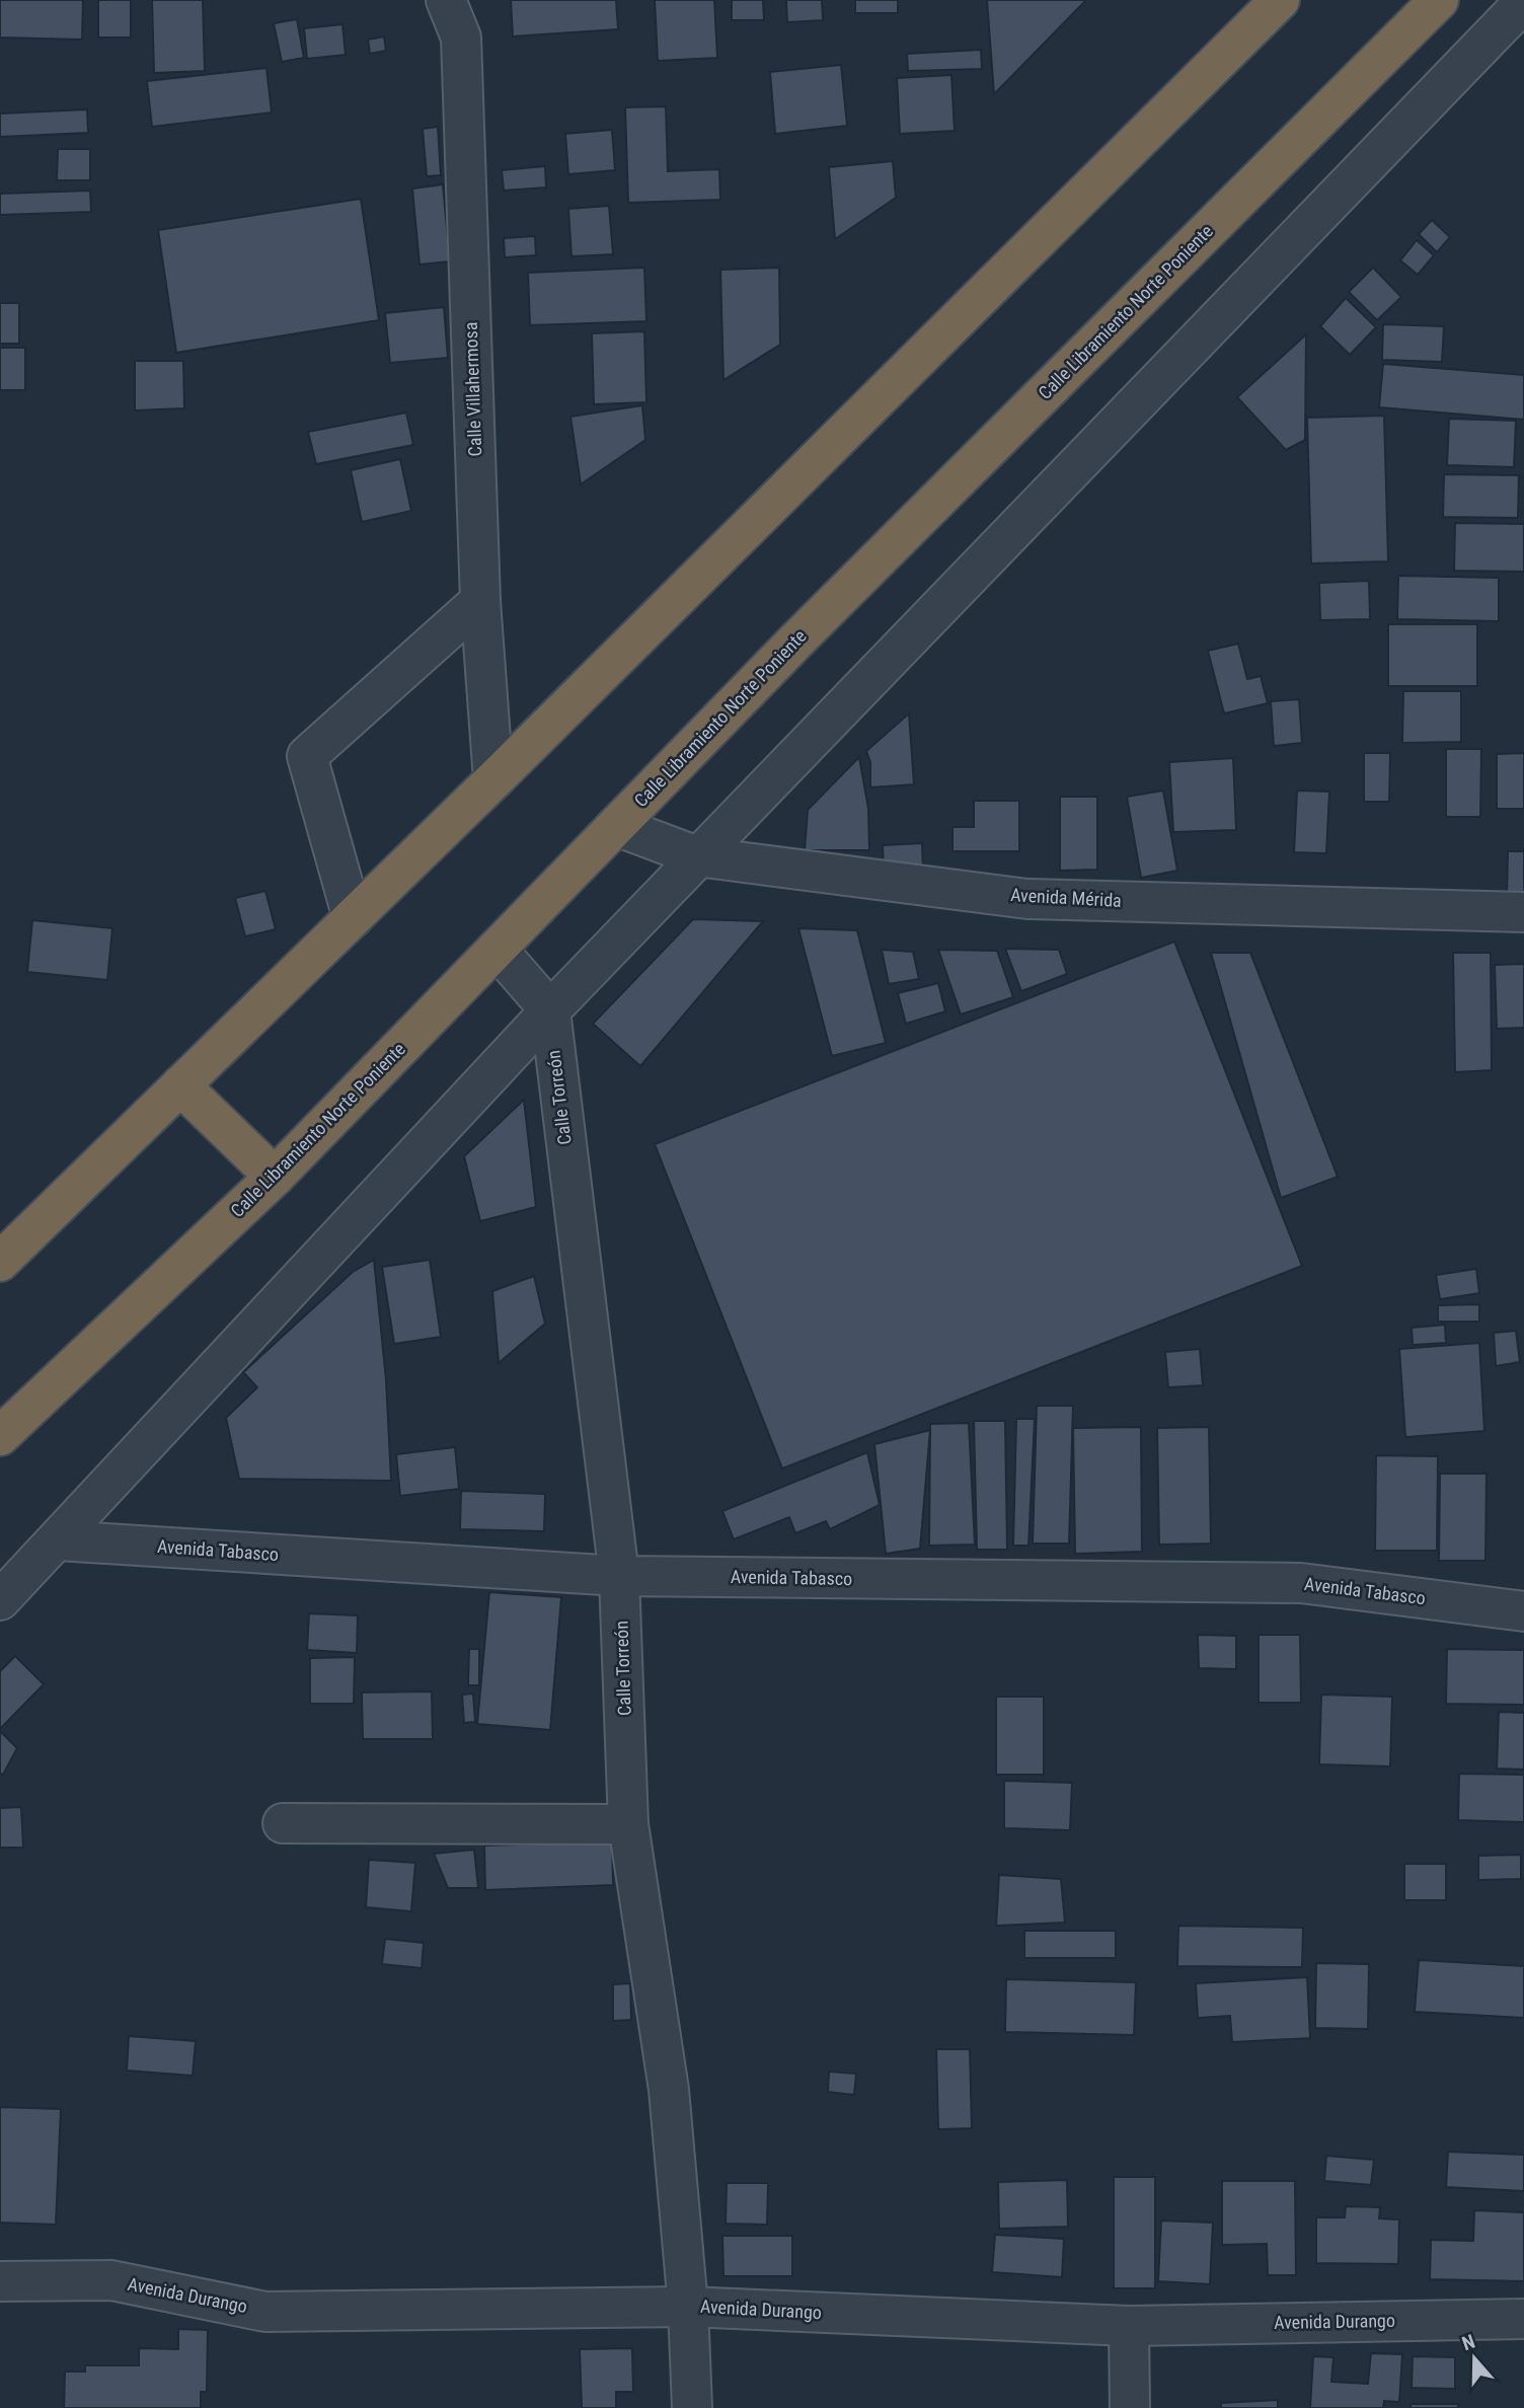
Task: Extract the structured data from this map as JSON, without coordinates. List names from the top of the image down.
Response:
{
  "streets": {
    "highway": ["Calle Libramiento Norte Poniente"],
    "street": [
      "Calle Villahermosa",
      "Avenida Mérida",
      "Calle Torreón",
      "Avenida Tabasco",
      "Avenida Durango"
    ]
  },
  "crossings": [
    ["Calle Libramiento Norte Poniente", "Avenida Mérida"],
    ["Calle Torreón", "Avenida Tabasco"],
    ["Calle Torreón", "Avenida Durango"]
  ],
  "north": "top"
}
